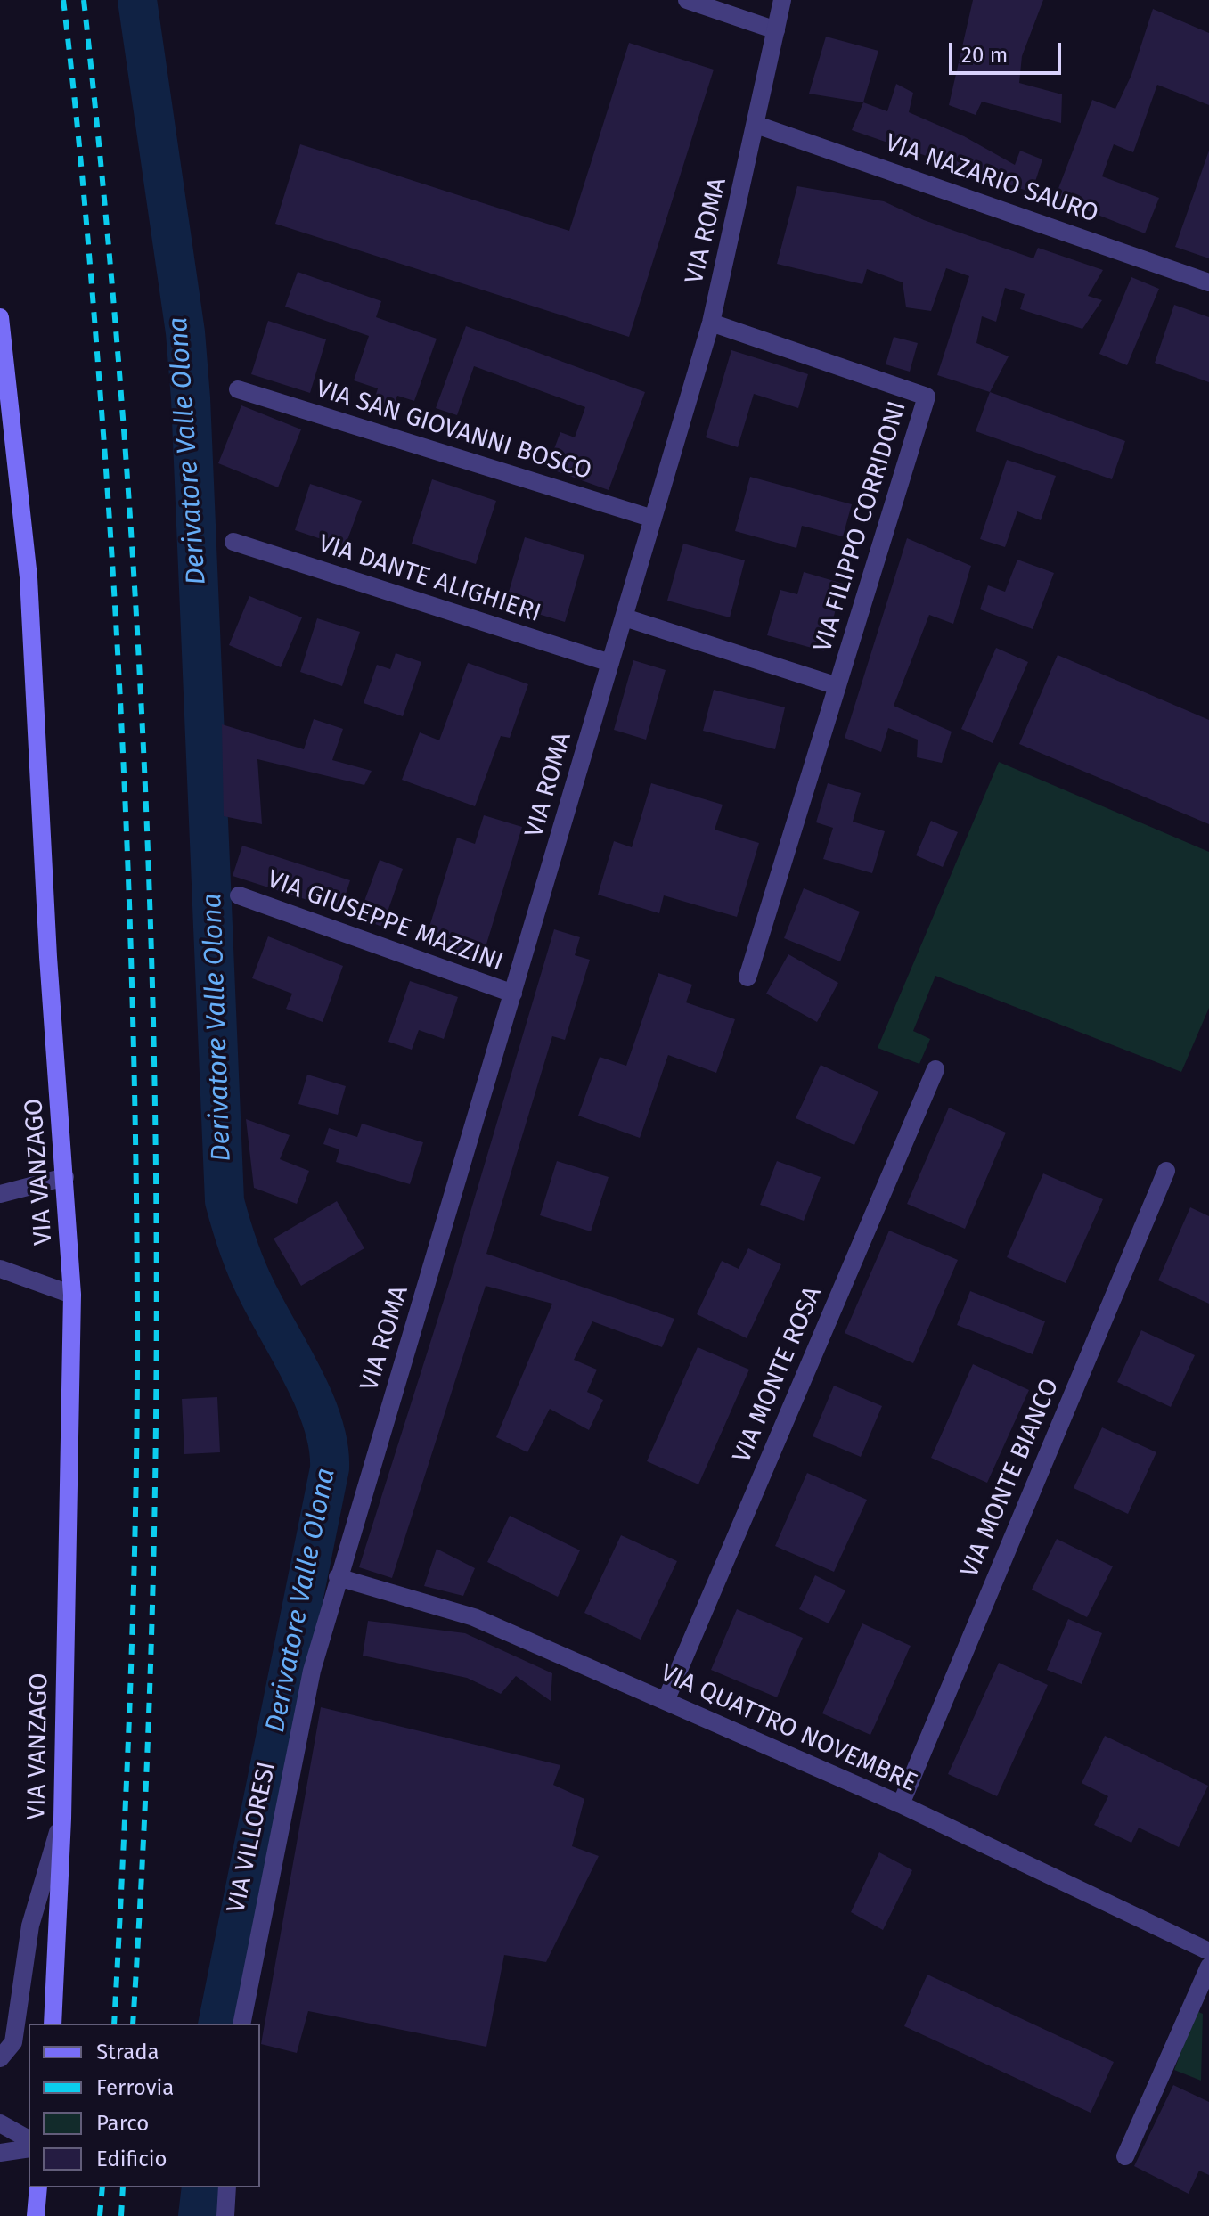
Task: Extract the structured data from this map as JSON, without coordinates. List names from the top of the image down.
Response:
{
  "streets": {
    "street": [
      "VIA NAZARIO SAURO",
      "VIA ROMA",
      "VIA SAN GIOVANNI BOSCO",
      "VIA FILIPPO CORRIDONI",
      "VIA DANTE ALIGHIERI",
      "VIA GIUSEPPE MAZZINI",
      "VIA VANZAGO",
      "VIA MONTE ROSA",
      "VIA MONTE BIANCO",
      "VIA QUATTRO NOVEMBRE",
      "VIA VILLORESI"
    ]
  },
  "crossings": [
    ["VIA NAZARIO SAURO", "VIA ROMA"],
    ["VIA ROMA", "VIA SAN GIOVANNI BOSCO"],
    ["VIA ROMA", "VIA FILIPPO CORRIDONI"],
    ["VIA ROMA", "VIA DANTE ALIGHIERI"],
    ["VIA ROMA", "VIA GIUSEPPE MAZZINI"],
    ["VIA ROMA", "VIA QUATTRO NOVEMBRE"],
    ["VIA ROMA", "VIA VILLORESI"],
    ["VIA MONTE ROSA", "VIA QUATTRO NOVEMBRE"],
    ["VIA MONTE BIANCO", "VIA QUATTRO NOVEMBRE"],
    ["VIA QUATTRO NOVEMBRE", "VIA VILLORESI"]
  ],
  "water": ["Derivatore Valle Olona"],
  "legend": [
    "Strada",
    "Ferrovia",
    "Parco",
    "Edificio"
  ],
  "scale_bar": "20 m"
}
